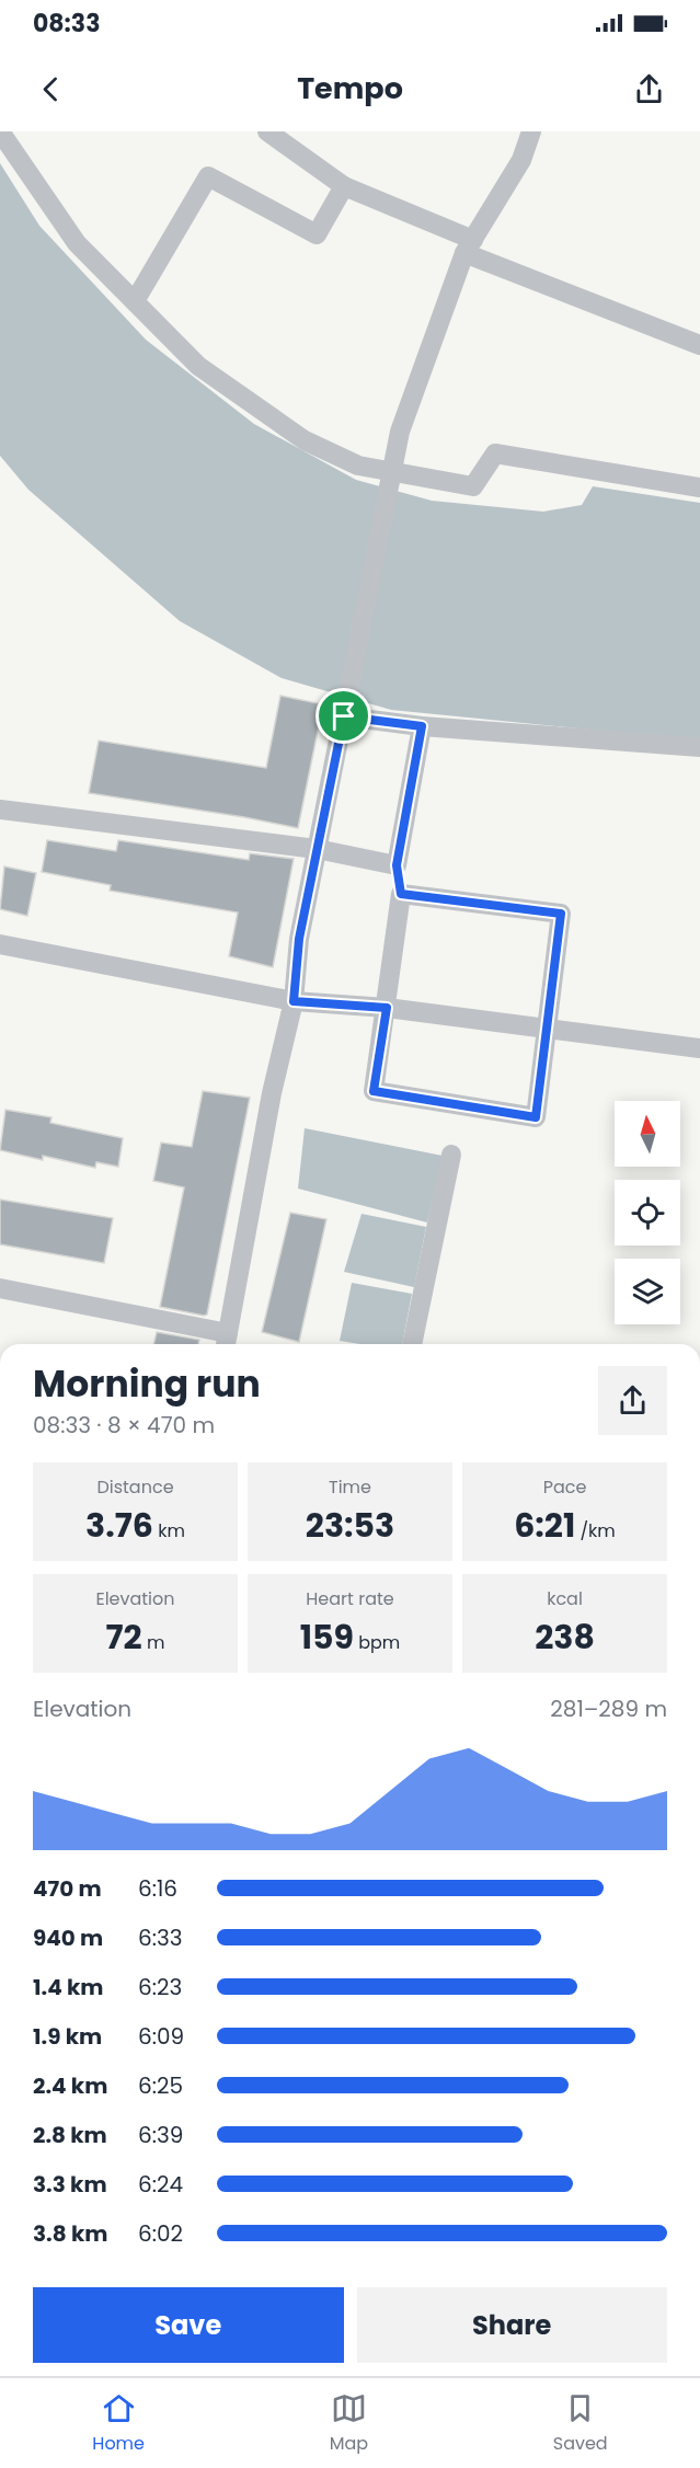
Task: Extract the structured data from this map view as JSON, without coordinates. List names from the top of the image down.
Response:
{
  "north": "top",
  "page": {
    "status": "08:33",
    "header": "Tempo",
    "heading": ["Morning run", "08:33 · 8 × 470 m"],
    "stats": [
      ["Distance", "3.76 km"],
      ["Time", "23:53"],
      ["Pace", "6:21 /km"],
      ["Elevation", "72 m"],
      ["Heart rate", "159 bpm"],
      ["kcal", "238"]
    ],
    "chart": ["Elevation", "281–289 m"],
    "list": [
      {
        "name": "470 m",
        "note": "6:16"
      },
      {
        "name": "940 m",
        "note": "6:33"
      },
      {
        "name": "1.4 km",
        "note": "6:23"
      },
      {
        "name": "1.9 km",
        "note": "6:09"
      },
      {
        "name": "2.4 km",
        "note": "6:25"
      },
      {
        "name": "2.8 km",
        "note": "6:39"
      },
      {
        "name": "3.3 km",
        "note": "6:24"
      },
      {
        "name": "3.8 km",
        "note": "6:02"
      }
    ],
    "buttons": ["Save", "Share"],
    "tabs": ["Home", "Map", "Saved"]
  }
}
